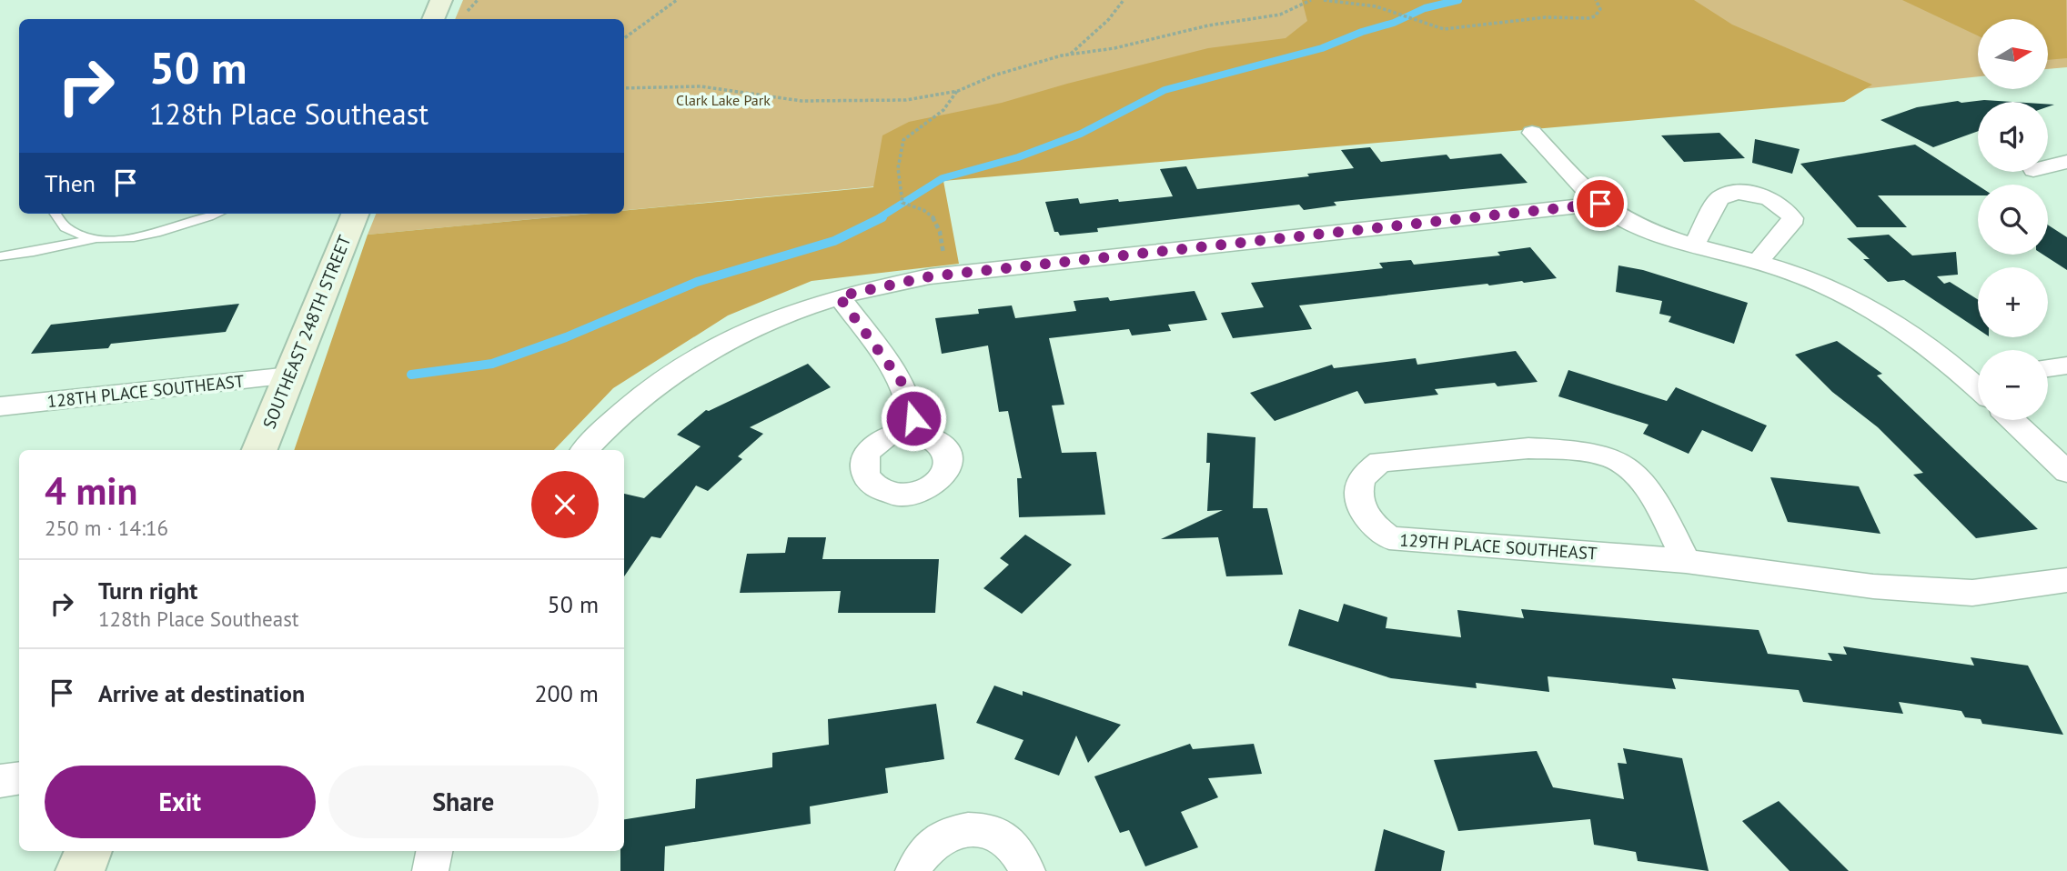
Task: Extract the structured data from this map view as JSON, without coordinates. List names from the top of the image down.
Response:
{
  "streets": {
    "street": ["SOUTHEAST 248TH STREET", "128TH PLACE SOUTHEAST", "129TH PLACE SOUTHEAST"]
  },
  "crossings": [
    ["SOUTHEAST 248TH STREET", "128TH PLACE SOUTHEAST"]
  ],
  "parks": ["Clark Lake Park"],
  "north": "right",
  "page": {
    "map_buttons": ["+", "−"],
    "turn": ["50 m", "128th Place Southeast"],
    "then": "Then",
    "heading": ["4 min", "250 m · 14:16"],
    "list": [
      {
        "name": "Turn right",
        "note": "128th Place Southeast",
        "value": "50 m"
      },
      {
        "name": "Arrive at destination",
        "value": "200 m"
      }
    ],
    "buttons": ["Exit", "Share"]
  }
}
